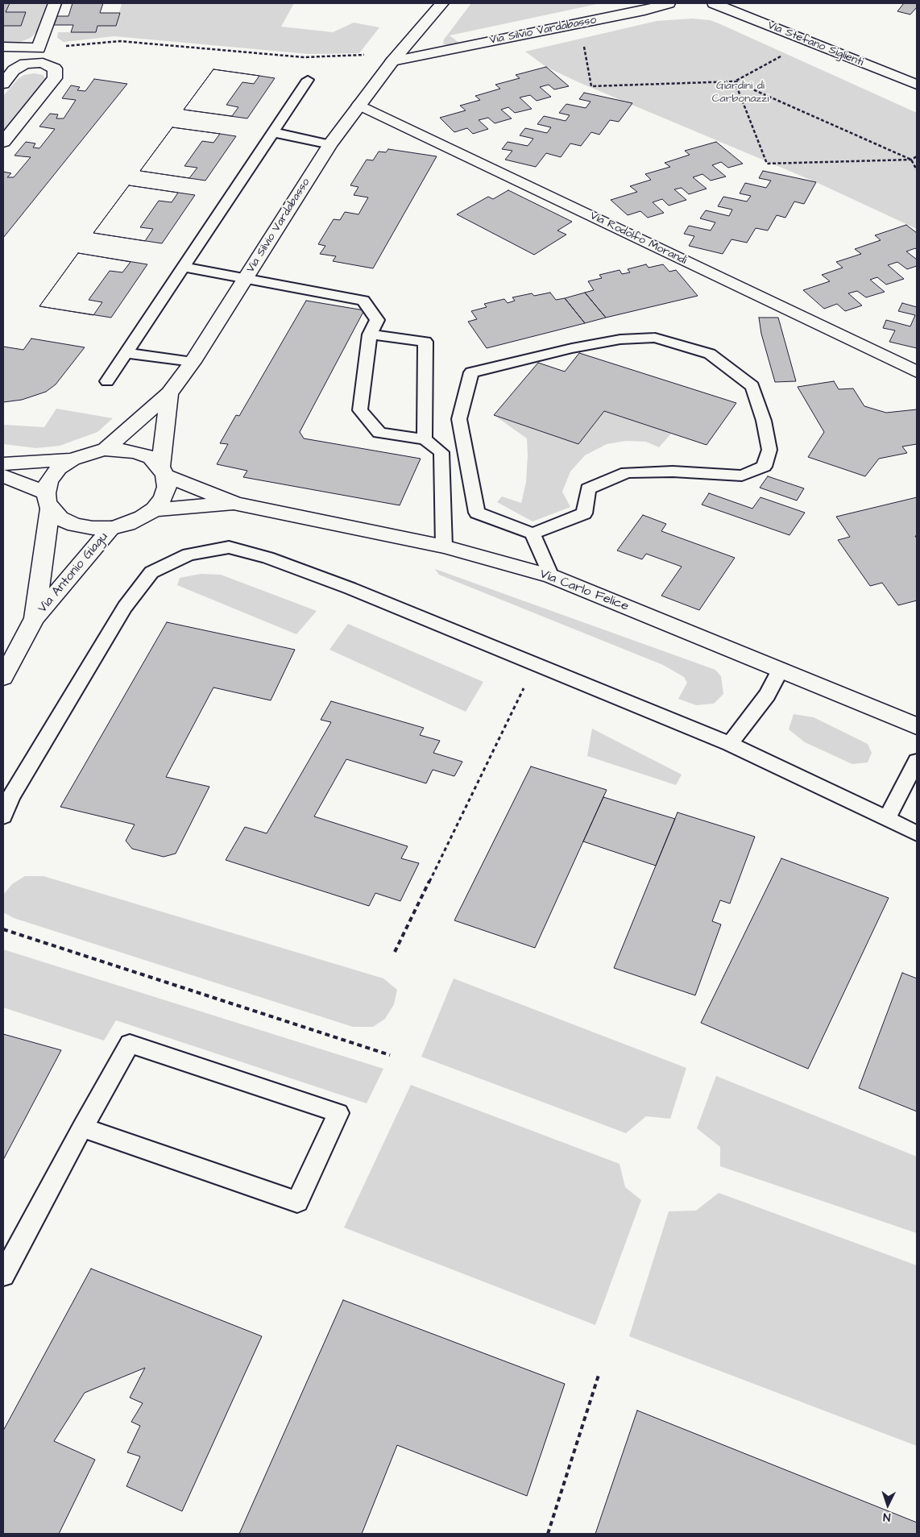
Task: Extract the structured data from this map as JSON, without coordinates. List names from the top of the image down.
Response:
{
  "streets": {
    "main road": [
      "Via Silvio Vardabasso",
      "Via Stefano Siglienti",
      "Via Rodolfo Morandi",
      "Via Antonio Giagu",
      "Via Carlo Felice"
    ]
  },
  "crossings": [
    ["Via Silvio Vardabasso", "Via Rodolfo Morandi"],
    ["Via Silvio Vardabasso", "Via Antonio Giagu"],
    ["Via Silvio Vardabasso", "Via Carlo Felice"],
    ["Via Antonio Giagu", "Via Carlo Felice"]
  ],
  "parks": ["Giardini di Carbonazzi"],
  "north": "bottom"
}
